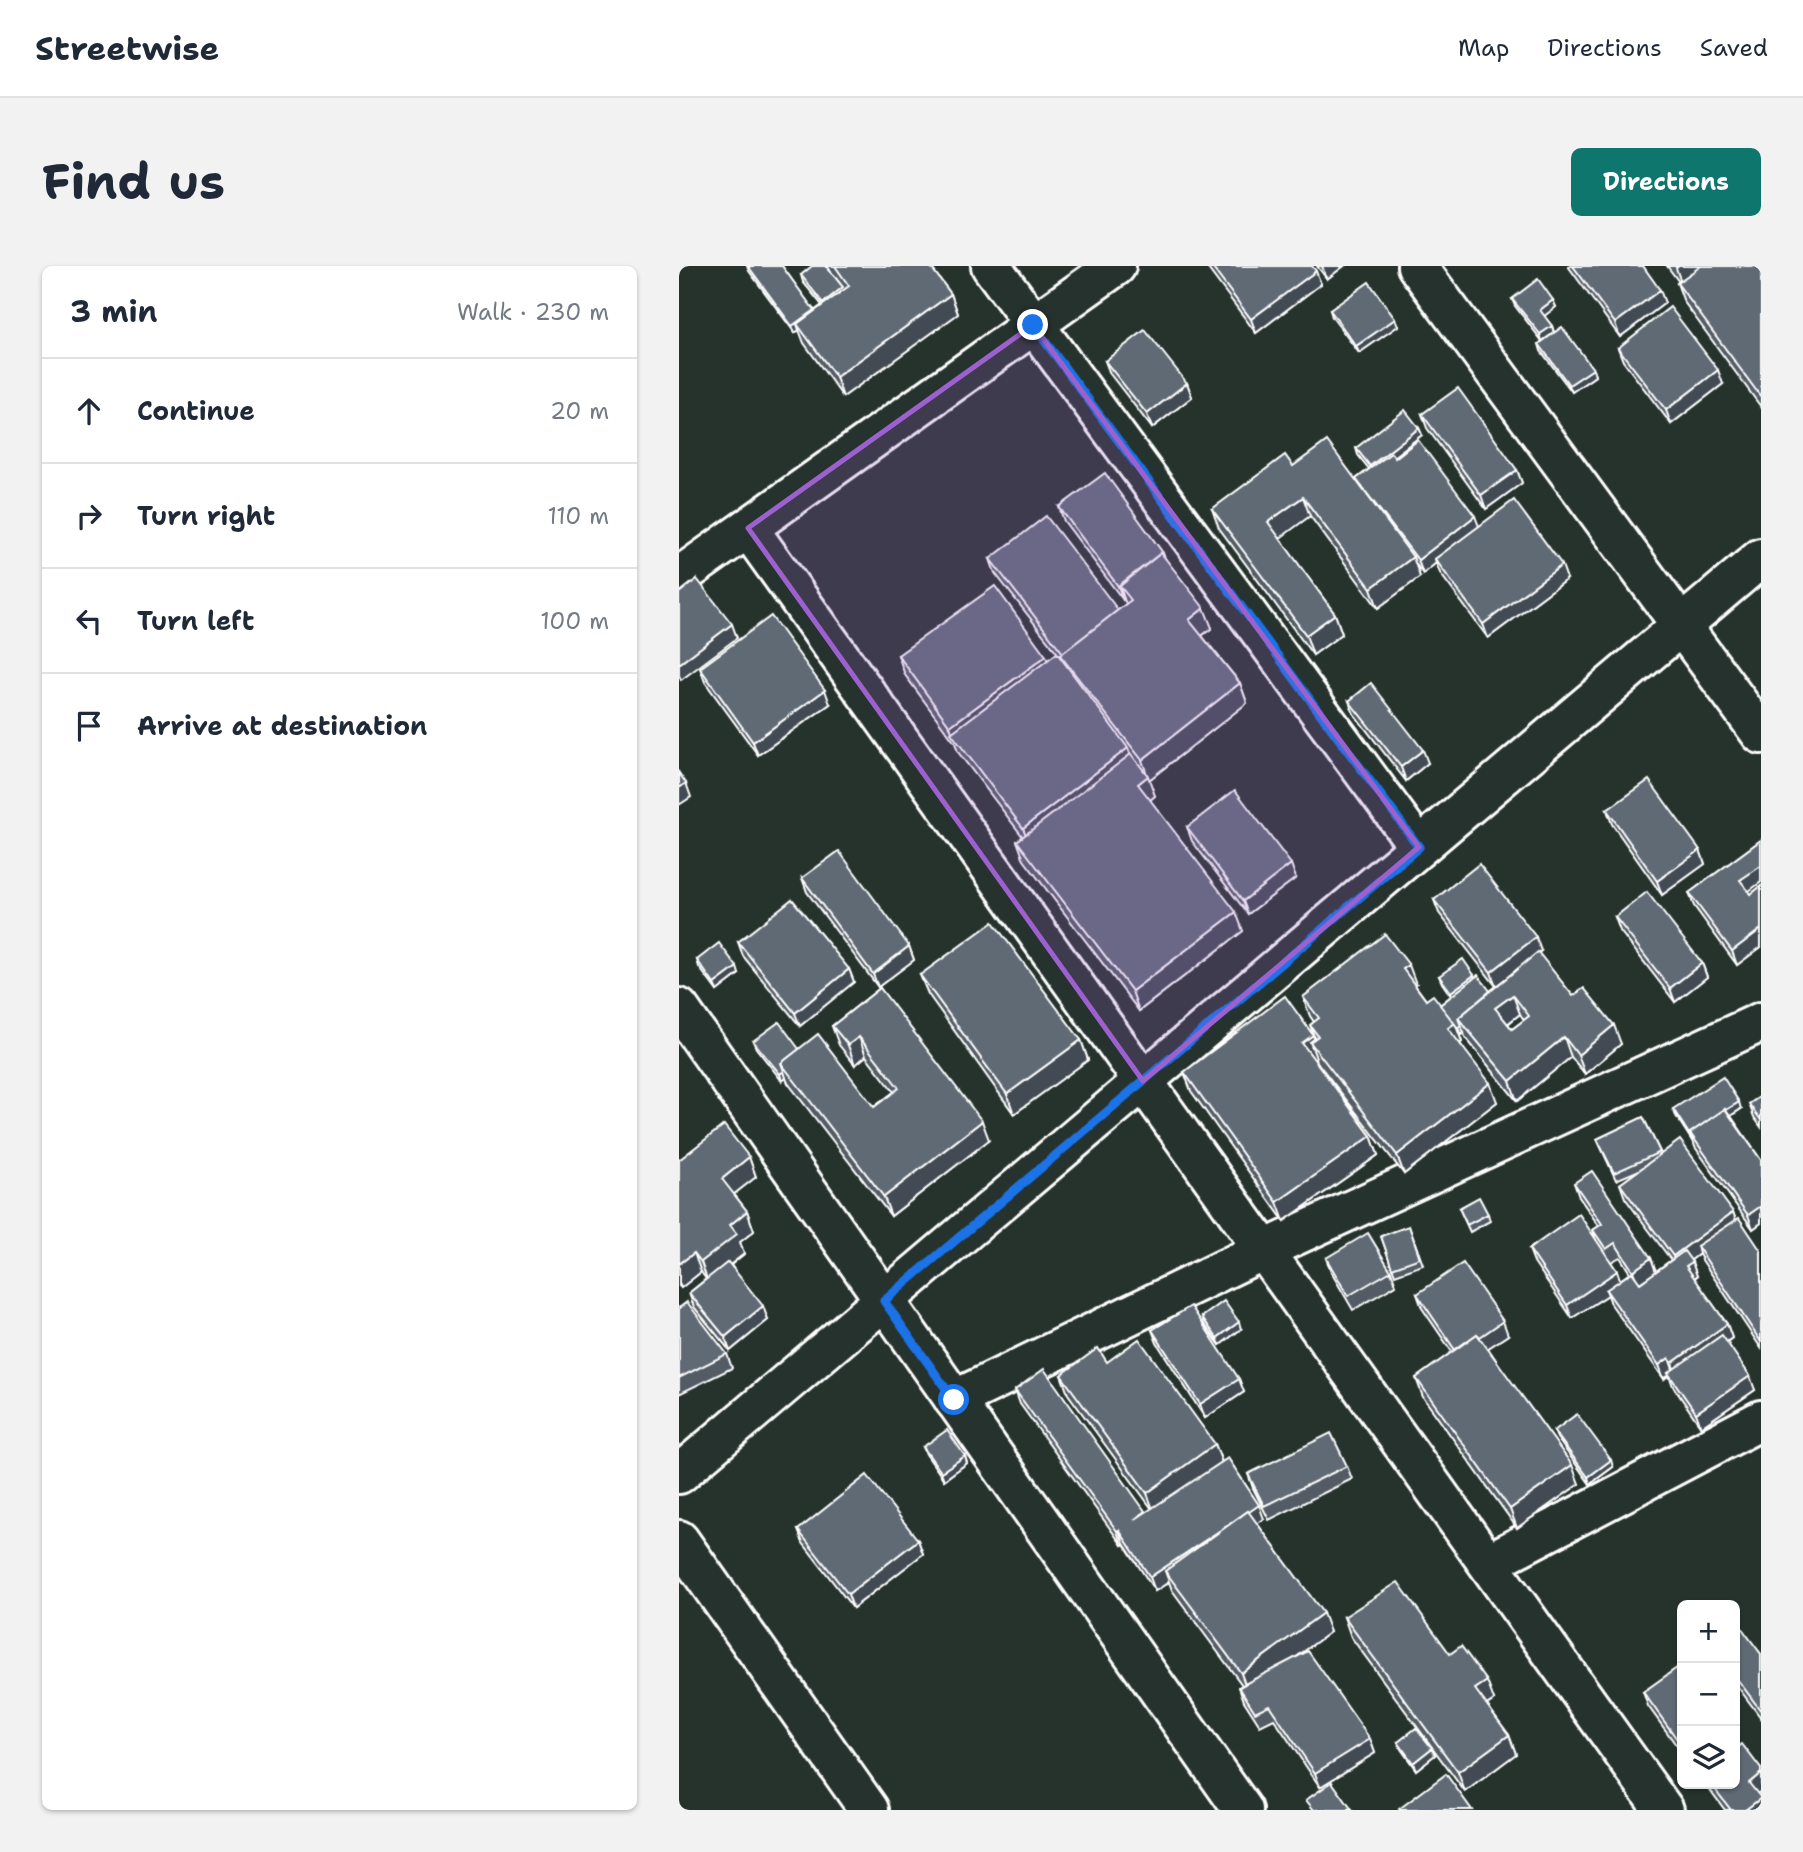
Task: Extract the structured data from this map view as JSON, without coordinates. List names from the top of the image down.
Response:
{
  "page": {
    "header": "Streetwise",
    "nav": ["Map", "Directions", "Saved"],
    "buttons": "Directions",
    "title": "Find us",
    "heading": ["3 min", "Walk · 230 m"],
    "list": [
      ["Continue", "20 m"],
      ["Turn right", "110 m"],
      ["Turn left", "100 m"],
      "Arrive at destination"
    ],
    "map_buttons": ["+", "−"]
  }
}
